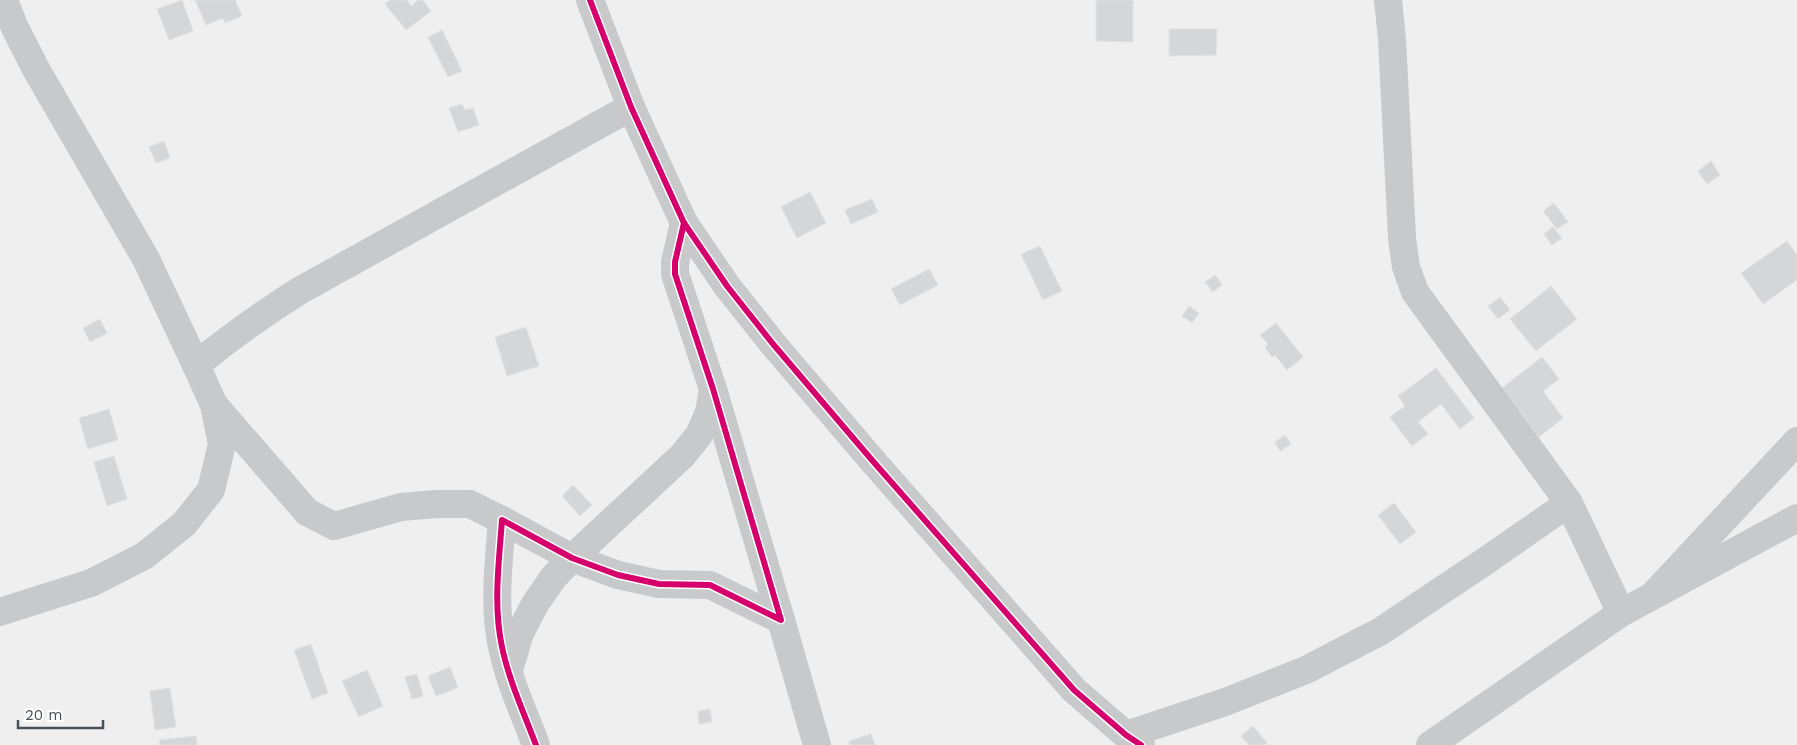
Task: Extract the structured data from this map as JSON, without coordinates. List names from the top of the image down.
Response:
{
  "scale_bar": "20 m"
}
